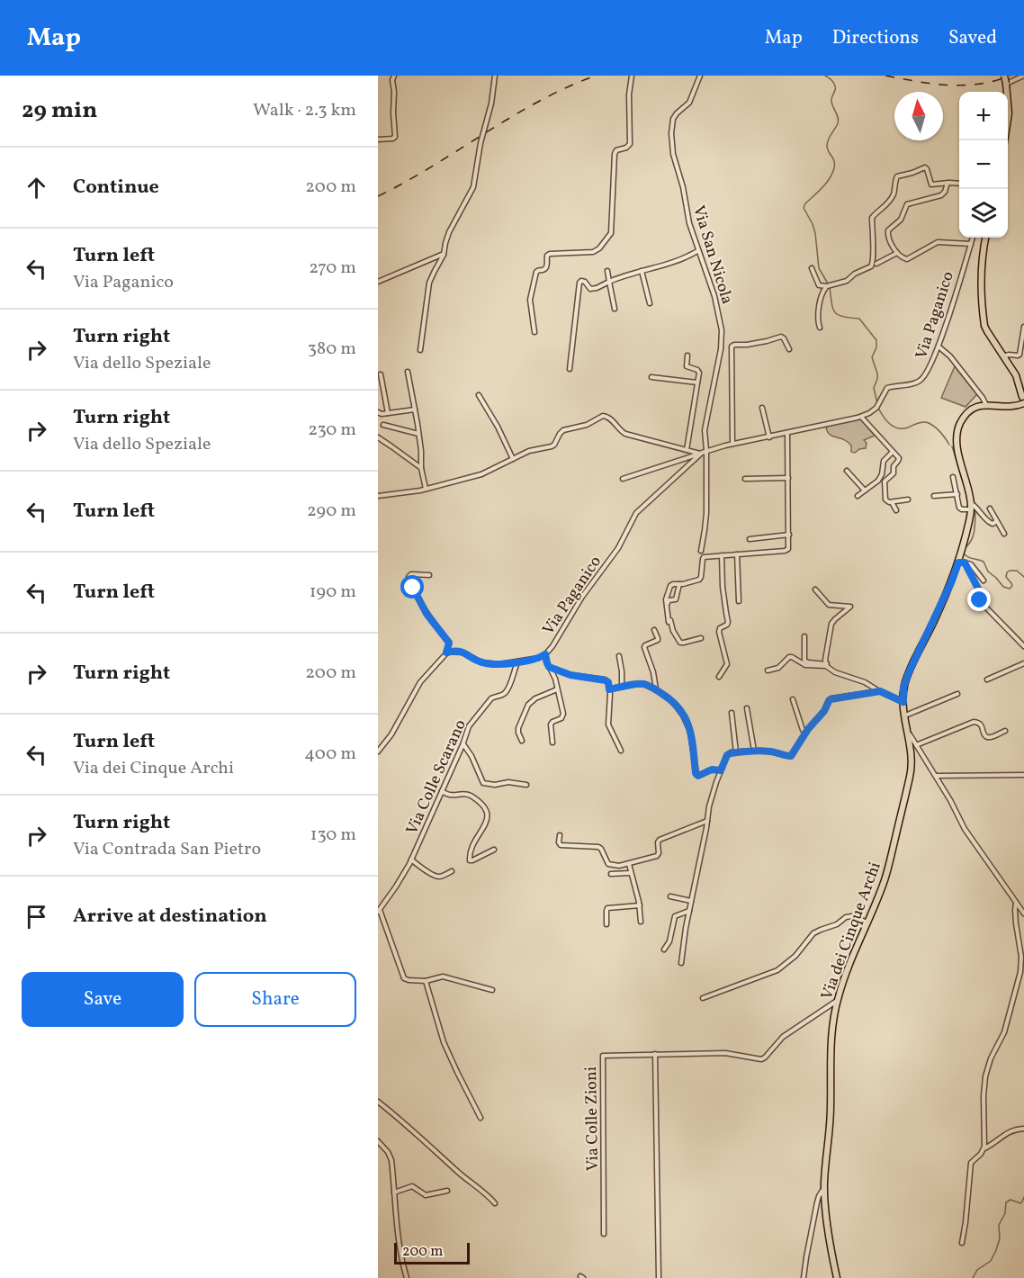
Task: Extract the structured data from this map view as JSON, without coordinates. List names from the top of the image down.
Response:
{
  "streets": {
    "main road": ["Via dei Cinque Archi"],
    "street": [
      "Via San Nicola",
      "Via Paganico",
      "Via Colle Scarano",
      "Via Colle Zioni"
    ]
  },
  "crossings": [
    ["Via San Nicola", "Via Paganico"],
    ["Via Paganico", "Via Colle Scarano"],
    ["Via dei Cinque Archi", "Via Colle Zioni"]
  ],
  "scale_bar": "200 m",
  "north": "top",
  "page": {
    "header": "Map",
    "nav": ["Map", "Directions", "Saved"],
    "heading": ["29 min", "Walk · 2.3 km"],
    "map_buttons": ["+", "−"],
    "list": [
      ["Continue", "200 m"],
      ["Turn left", "Via Paganico", "270 m"],
      ["Turn right", "Via dello Speziale", "380 m"],
      ["Turn right", "Via dello Speziale", "230 m"],
      ["Turn left", "290 m"],
      ["Turn left", "190 m"],
      ["Turn right", "200 m"],
      ["Turn left", "Via dei Cinque Archi", "400 m"],
      ["Turn right", "Via Contrada San Pietro", "130 m"],
      "Arrive at destination"
    ],
    "buttons": ["Save", "Share"],
    "scale": "200 m"
  }
}
